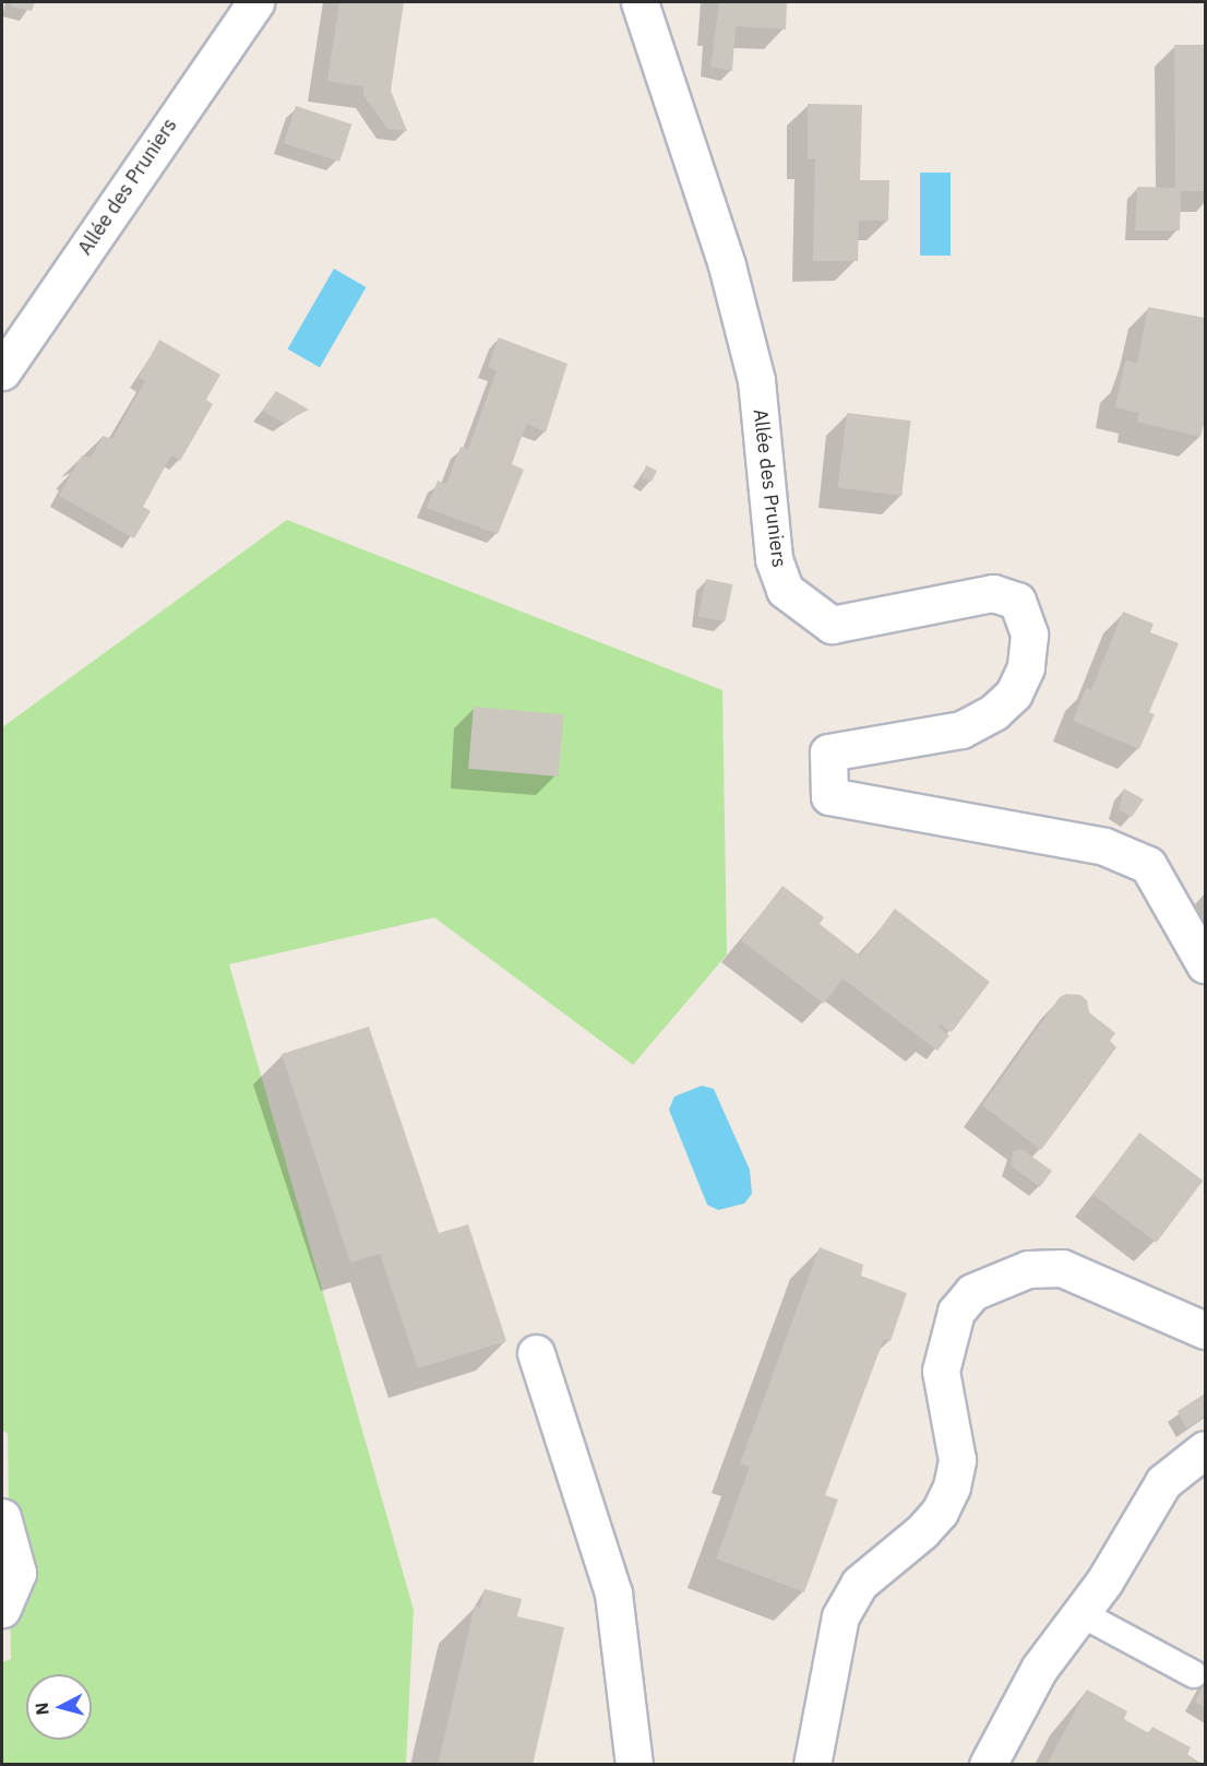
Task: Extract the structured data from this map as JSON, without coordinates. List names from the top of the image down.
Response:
{
  "streets": {
    "street": ["Allée des Pruniers"]
  },
  "north": "left"
}
